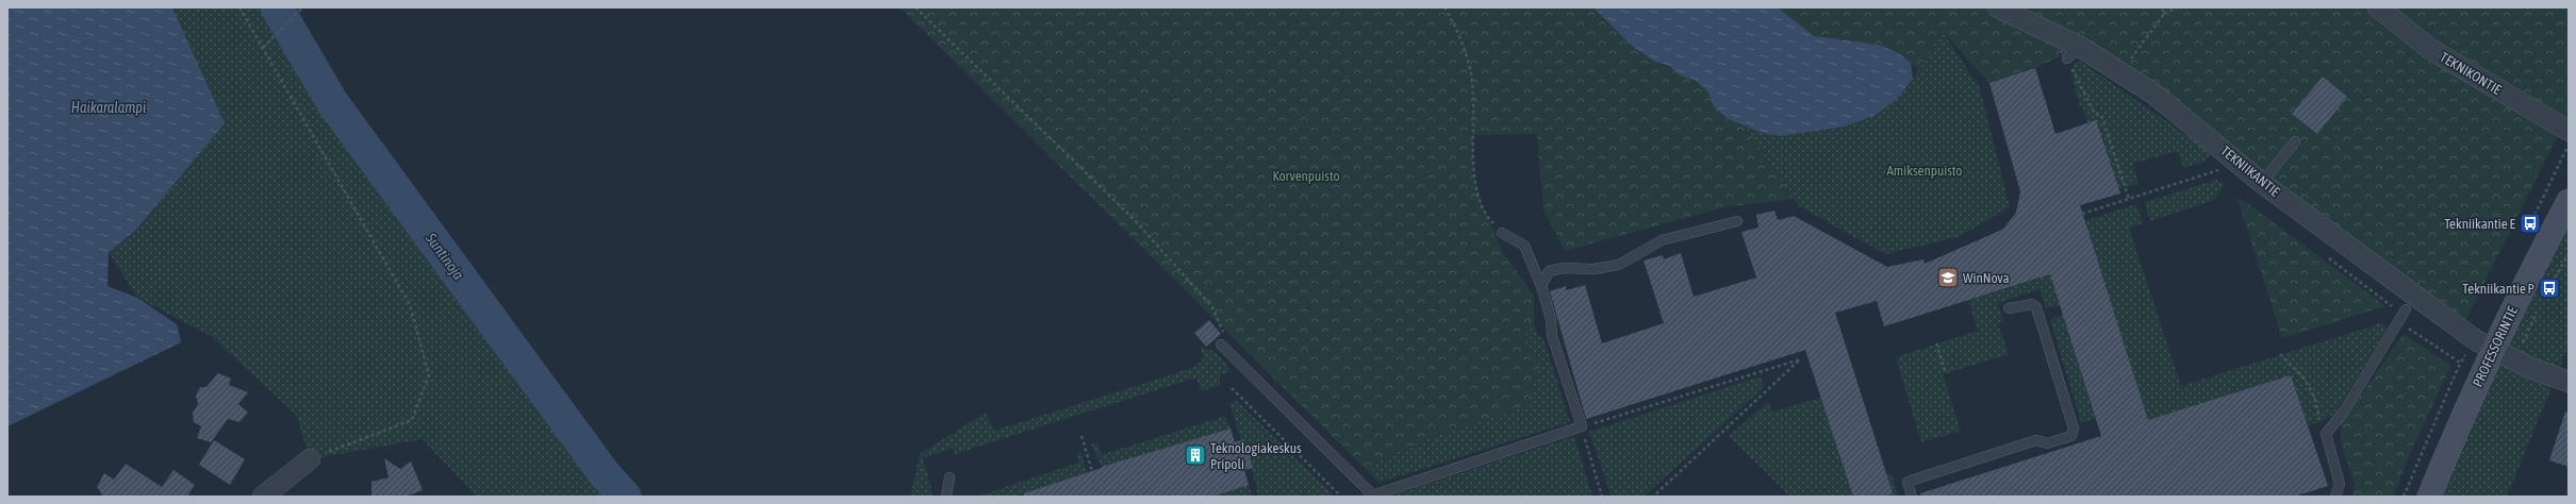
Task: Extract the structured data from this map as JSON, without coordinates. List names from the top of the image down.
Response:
{
  "streets": {
    "main road": ["PROFESSORINTIE"],
    "street": ["TEKNIKONTIE", "TEKNIIKANTIE"]
  },
  "crossings": [
    ["TEKNIIKANTIE", "PROFESSORINTIE"]
  ],
  "water": ["Haikaralampi", "Suntinoja"],
  "parks": ["Amiksenpuisto", "Korvenpuisto"],
  "places": {
    "bus stop": ["Tekniikantie E", "Tekniikantie P"],
    "school or university": ["WinNova"],
    "building": ["Teknologiakeskus Pripoli"]
  }
}
